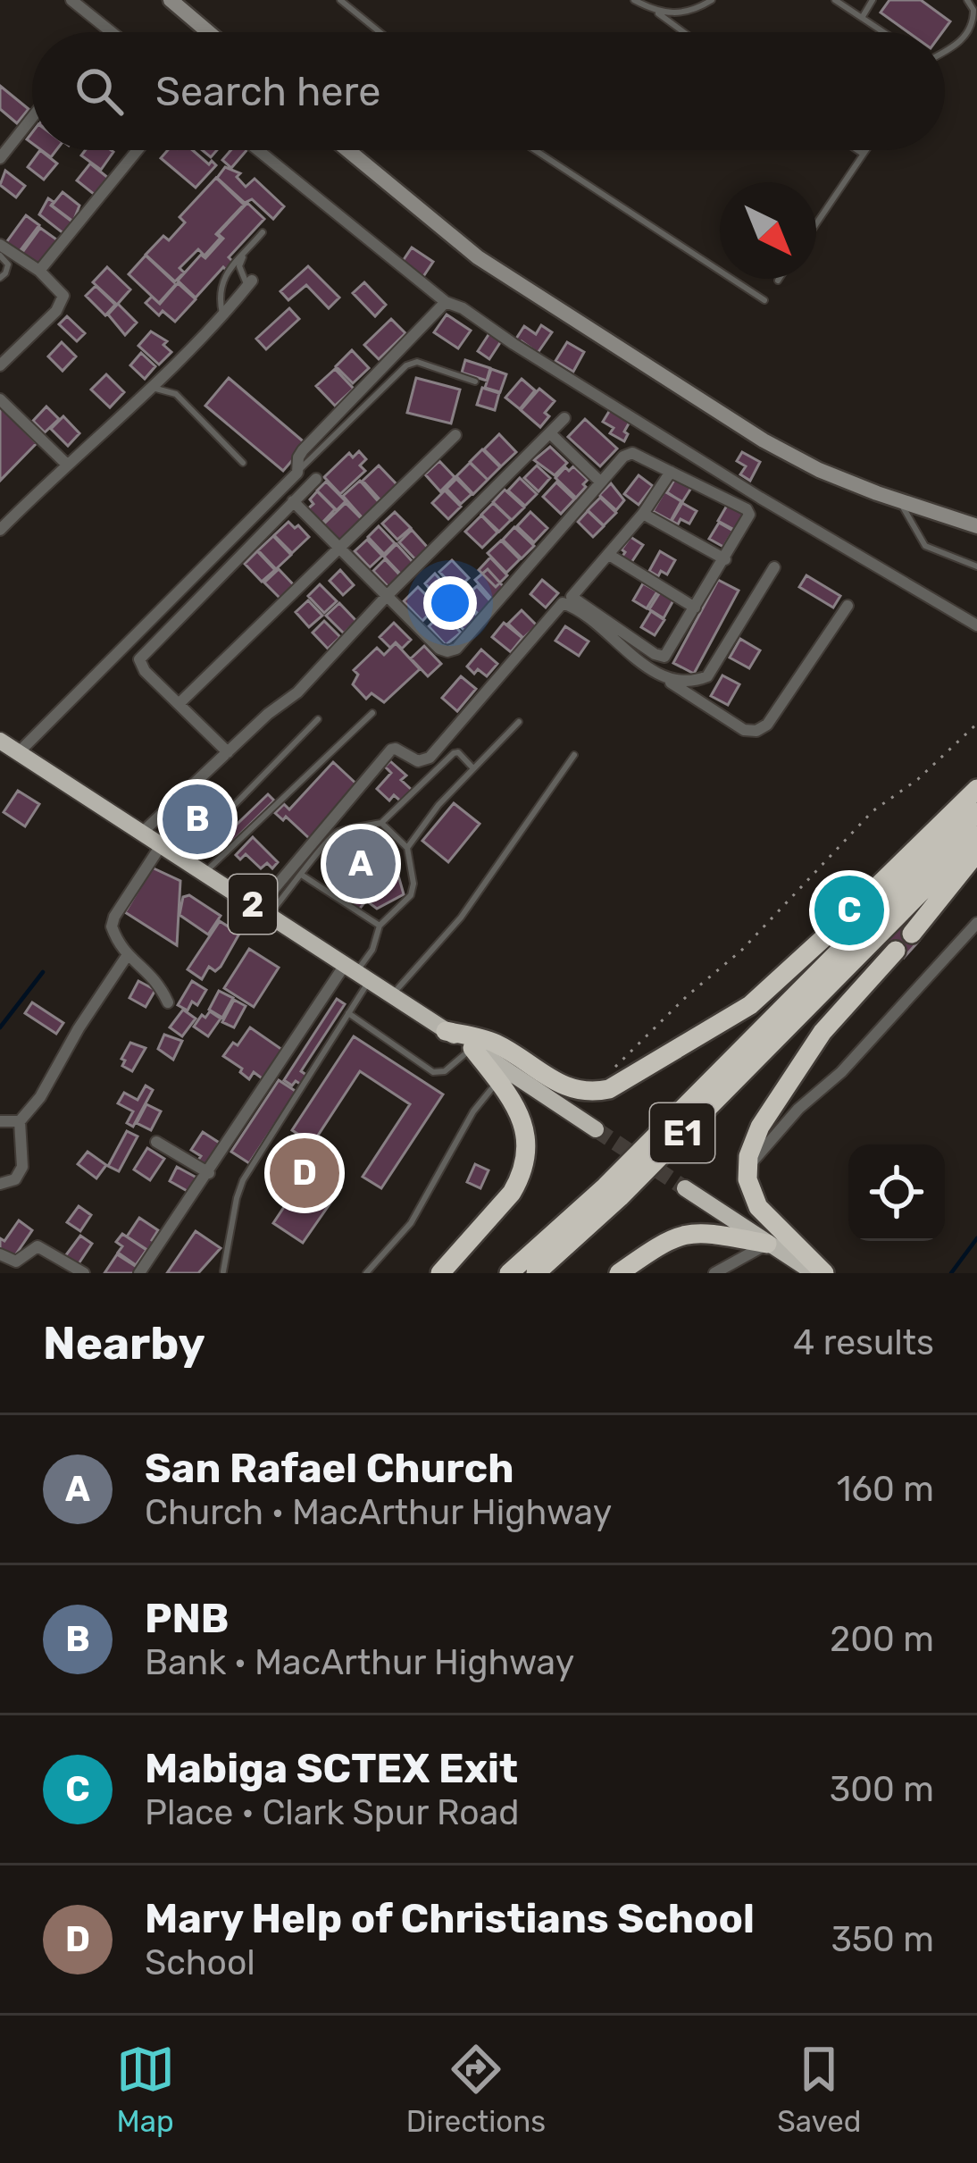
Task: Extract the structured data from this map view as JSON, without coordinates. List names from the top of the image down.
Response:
{
  "streets": {
    "highway": ["2", "E1"]
  },
  "north": "bottom right",
  "page": {
    "search": "Search here",
    "pins": [
      "B",
      "A",
      "C",
      "D"
    ],
    "heading": ["Nearby", "4 results"],
    "list": [
      {
        "mark": "A",
        "name": "San Rafael Church",
        "note": "Church · MacArthur Highway",
        "value": "160 m"
      },
      {
        "mark": "B",
        "name": "PNB",
        "note": "Bank · MacArthur Highway",
        "value": "200 m"
      },
      {
        "mark": "C",
        "name": "Mabiga SCTEX Exit",
        "note": "Place · Clark Spur Road",
        "value": "300 m"
      },
      {
        "mark": "D",
        "name": "Mary Help of Christians School",
        "note": "School",
        "value": "350 m"
      }
    ],
    "nav": ["Map", "Directions", "Saved"]
  }
}
